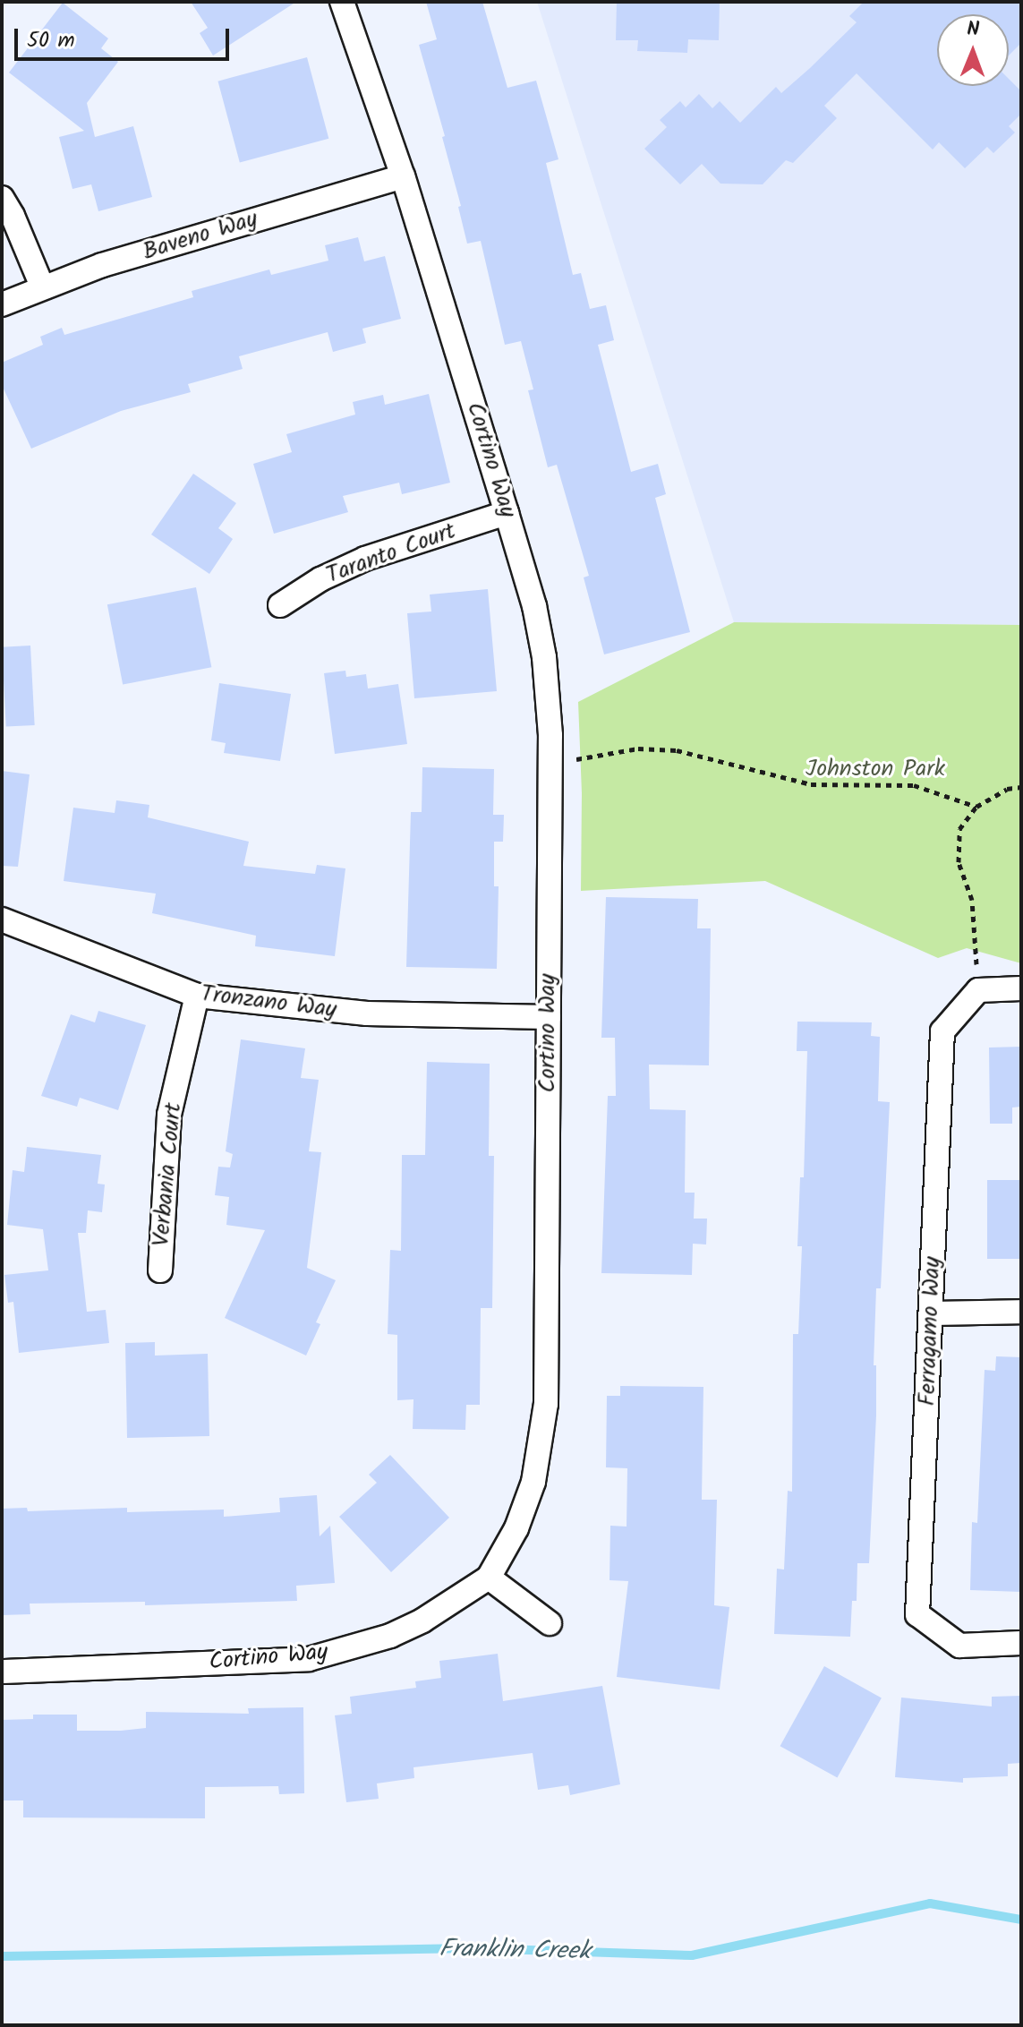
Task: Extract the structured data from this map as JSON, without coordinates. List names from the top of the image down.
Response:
{
  "streets": {
    "street": [
      "Baveno Way",
      "Cortino Way",
      "Taranto Court",
      "Tronzano Way",
      "Verbania Court",
      "Ferragamo Way"
    ]
  },
  "crossings": [
    ["Baveno Way", "Cortino Way"],
    ["Cortino Way", "Taranto Court"],
    ["Cortino Way", "Tronzano Way"],
    ["Tronzano Way", "Verbania Court"]
  ],
  "water": ["Franklin Creek"],
  "parks": ["Johnston Park"],
  "scale_bar": "50 m",
  "north": "top"
}
